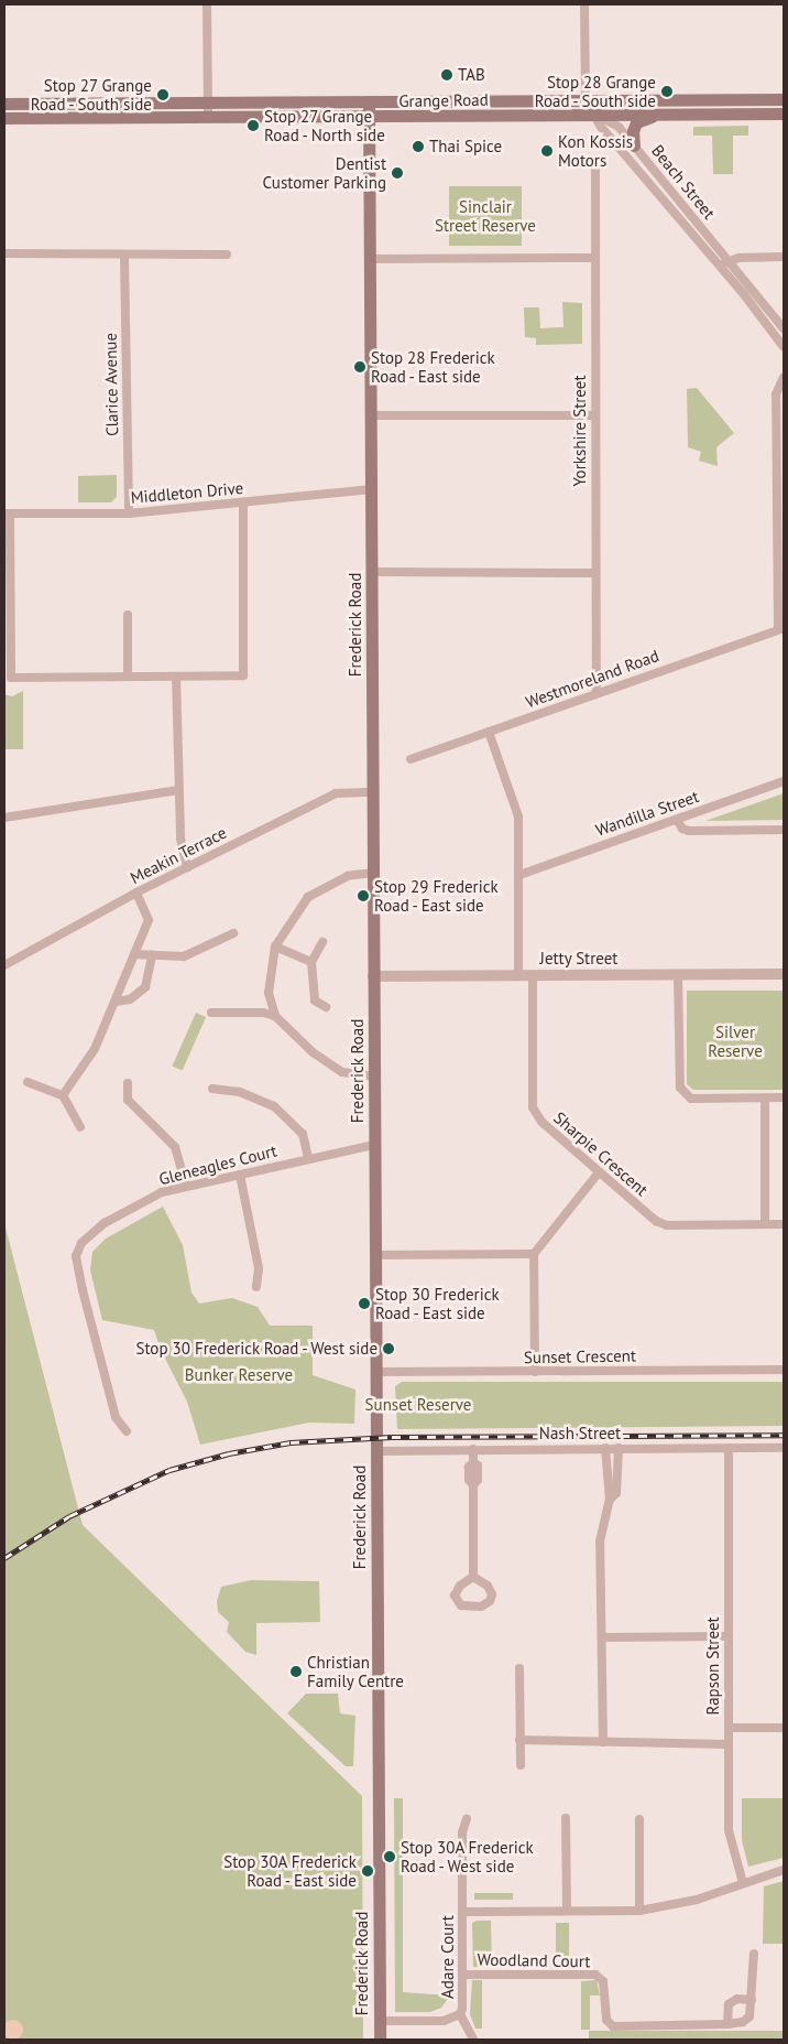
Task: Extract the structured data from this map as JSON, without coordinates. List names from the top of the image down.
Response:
{
  "streets": {
    "main road": ["Grange Road", "Frederick Road"],
    "street": [
      "Beach Street",
      "Clarice Avenue",
      "Yorkshire Street",
      "Middleton Drive",
      "Westmoreland Road",
      "Wandilla Street",
      "Meakin Terrace",
      "Jetty Street",
      "Sharpie Crescent",
      "Gleneagles Court",
      "Sunset Crescent",
      "Nash Street",
      "Rapson Street",
      "Adare Court",
      "Woodland Court"
    ]
  },
  "crossings": [
    ["Grange Road", "Beach Street"],
    ["Grange Road", "Frederick Road"],
    ["Clarice Avenue", "Middleton Drive"],
    ["Yorkshire Street", "Westmoreland Road"],
    ["Middleton Drive", "Frederick Road"],
    ["Frederick Road", "Meakin Terrace"],
    ["Frederick Road", "Jetty Street"],
    ["Frederick Road", "Gleneagles Court"],
    ["Frederick Road", "Sunset Crescent"],
    ["Frederick Road", "Nash Street"],
    ["Frederick Road", "Adare Court"],
    ["Jetty Street", "Sharpie Crescent"],
    ["Nash Street", "Rapson Street"],
    ["Adare Court", "Woodland Court"]
  ],
  "parks": [
    "Sinclair Street Reserve",
    "Silver Reserve",
    "Bunker Reserve",
    "Sunset Reserve"
  ],
  "places": [
    "TAB",
    "Stop 28 Grange Road - South side",
    "Stop 27 Grange Road - South side",
    "Stop 27 Grange Road - North side",
    "Thai Spice",
    "Kon Kossis Motors",
    "Dentist Customer Parking",
    "Stop 28 Frederick Road - East side",
    "Stop 29 Frederick Road - East side",
    "Stop 30 Frederick Road - East side",
    "Stop 30 Frederick Road - West side",
    "Christian Family Centre",
    "Stop 30A Frederick Road - West side",
    "Stop 30A Frederick Road - East side"
  ]
}
